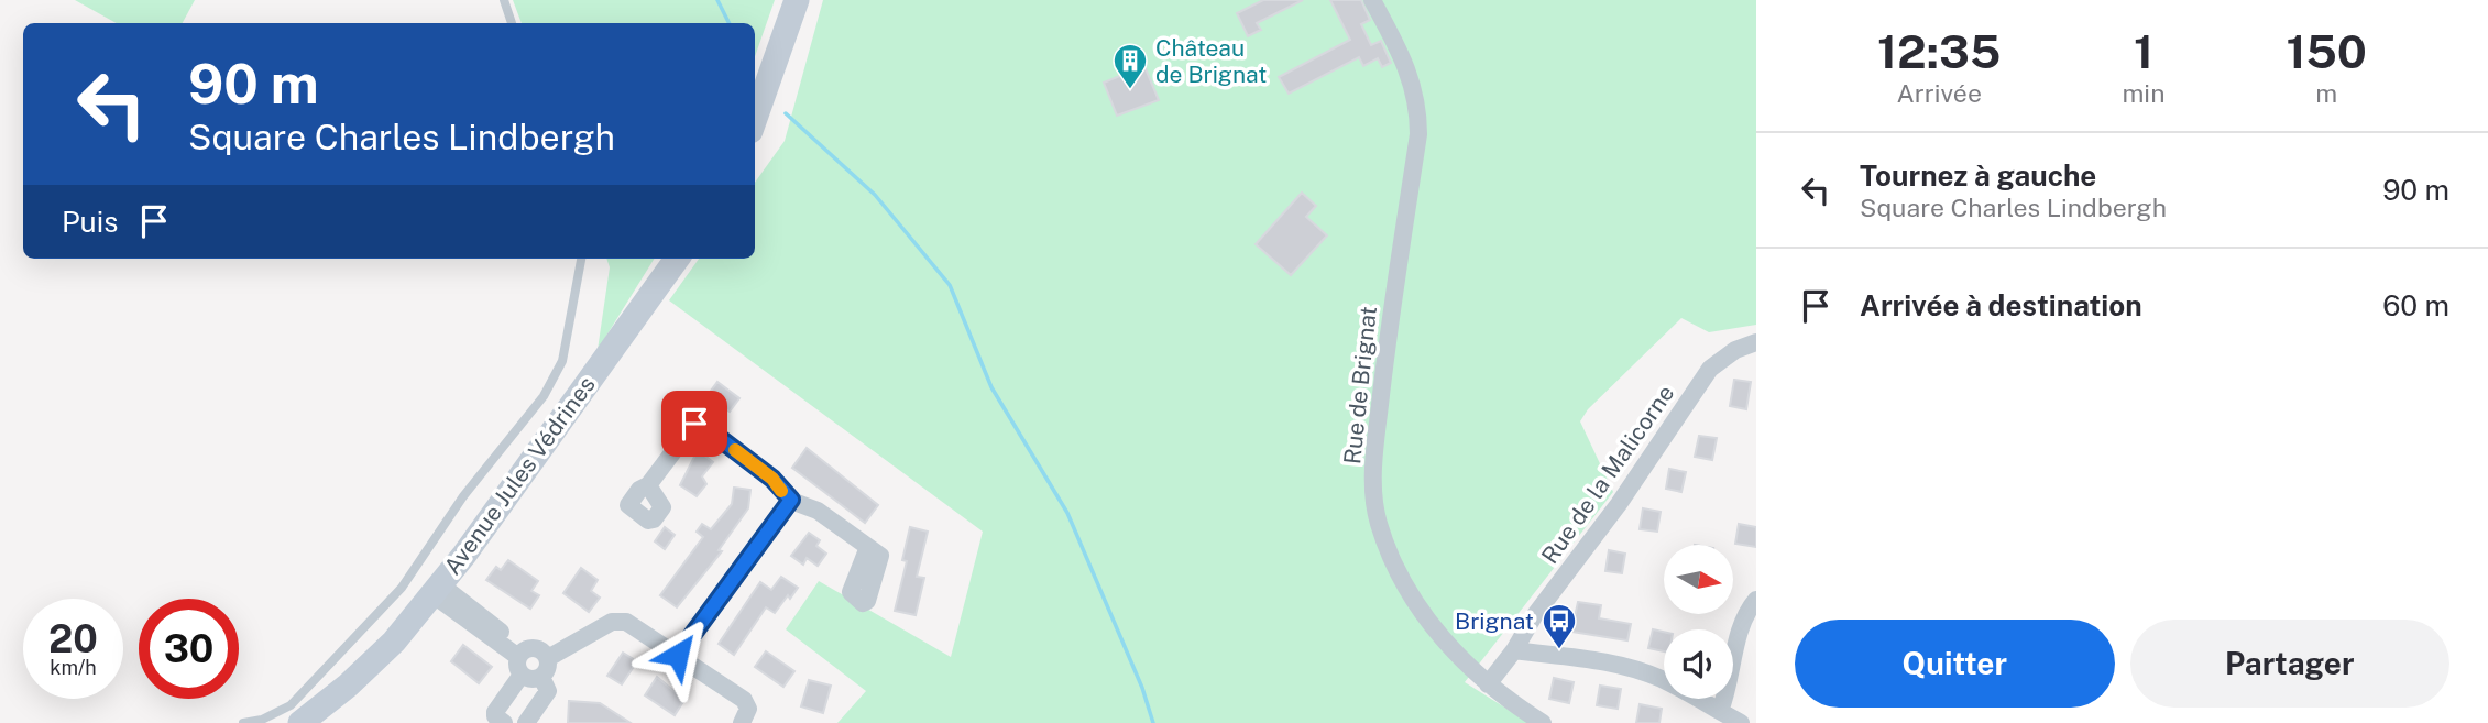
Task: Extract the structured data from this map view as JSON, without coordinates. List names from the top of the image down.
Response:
{
  "streets": {
    "main road": ["Avenue Jules Védrines"],
    "street": ["Rue de Brignat", "Rue de la Malicorne"]
  },
  "crossings": [
    ["Rue de Brignat", "Rue de la Malicorne"]
  ],
  "places": {
    "building": ["Château de Brignat"],
    "bus stop": ["Brignat"]
  },
  "north": "right",
  "page": {
    "eta": [
      "12:35",
      "Arrivée",
      "1",
      "min",
      "150",
      "m"
    ],
    "turn": ["90 m", "Square Charles Lindbergh"],
    "list": [
      {
        "name": "Tournez à gauche",
        "note": "Square Charles Lindbergh",
        "value": "90 m"
      },
      {
        "name": "Arrivée à destination",
        "value": "60 m"
      }
    ],
    "then": "Puis",
    "speed": "20 km/h",
    "limit": "30",
    "buttons": ["Quitter", "Partager"]
  }
}
